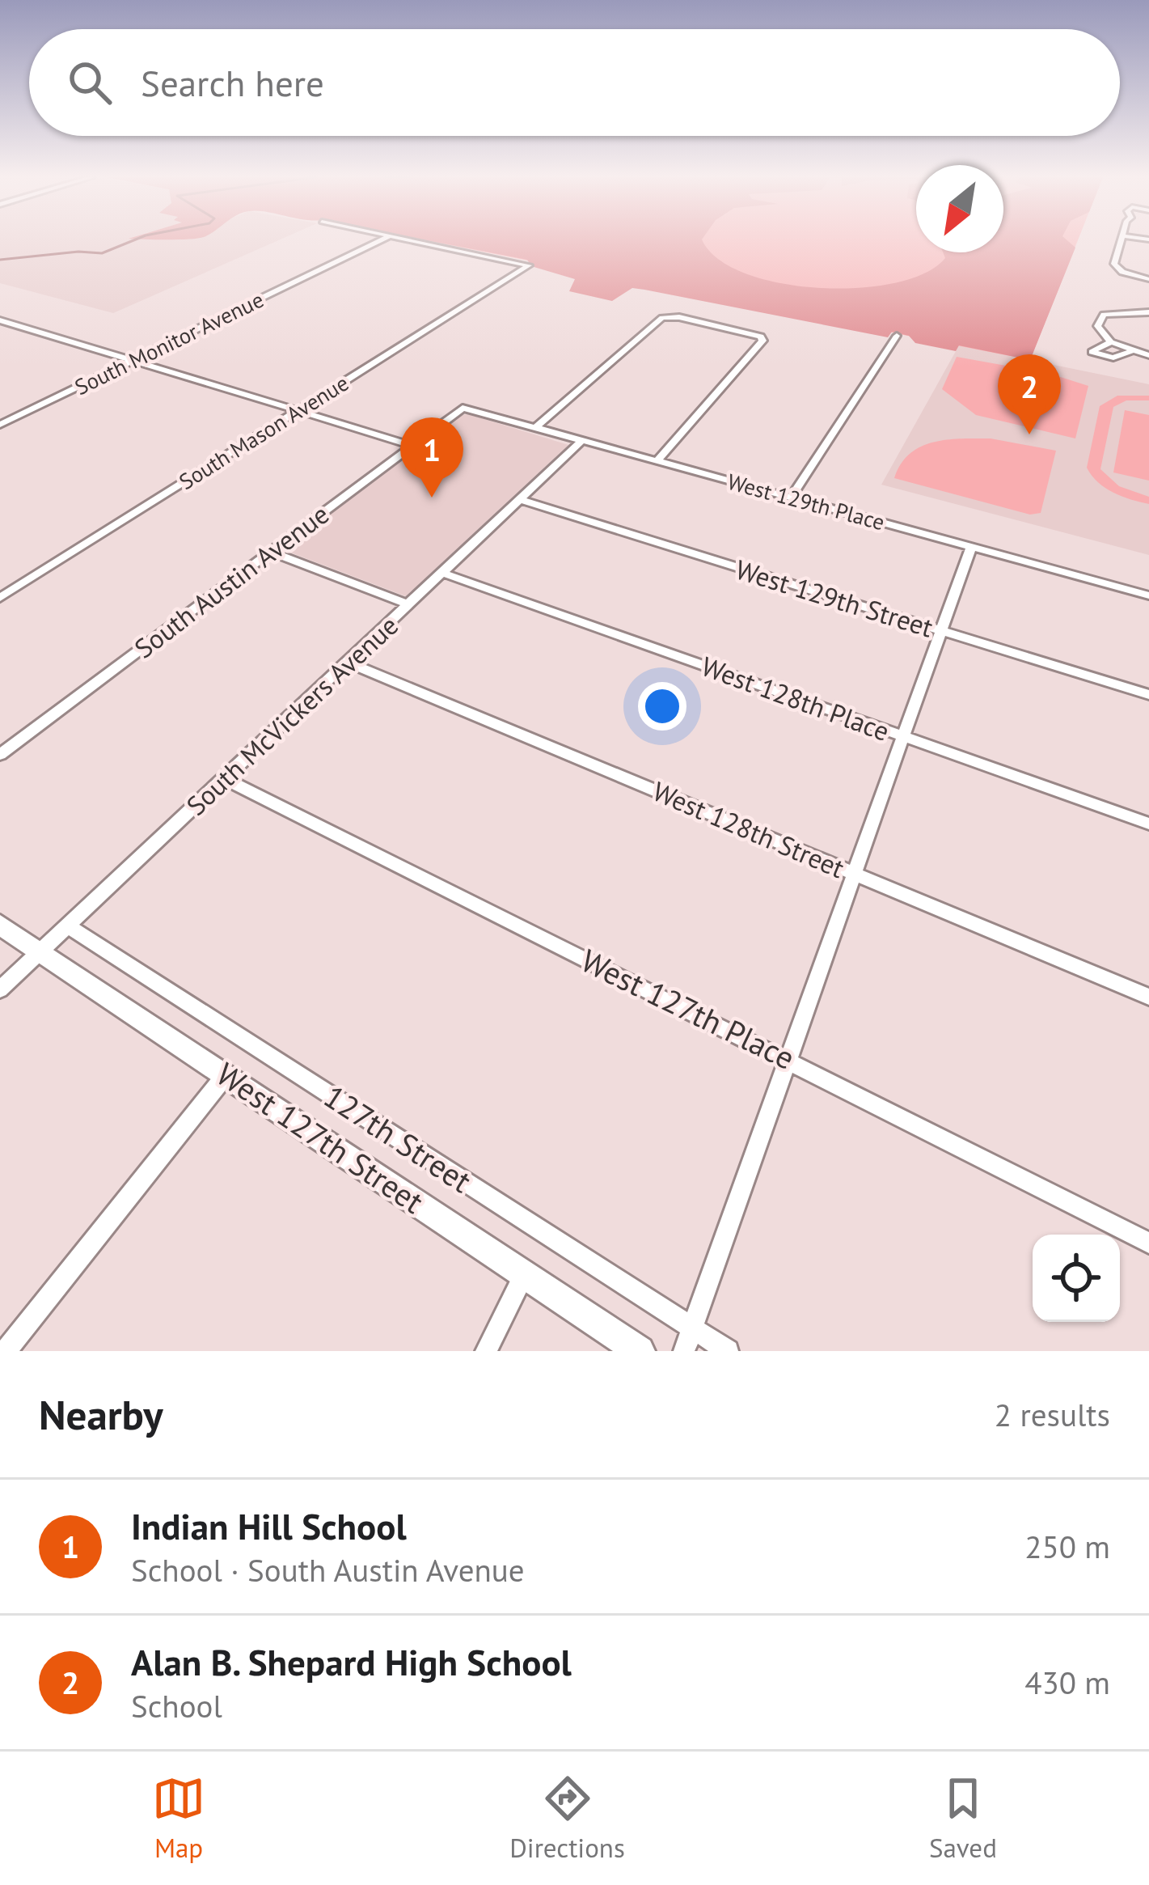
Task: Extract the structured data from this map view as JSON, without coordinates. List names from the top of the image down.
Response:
{
  "streets": {
    "main road": ["West 127th Street"],
    "street": [
      "South Monitor Avenue",
      "South Mason Avenue",
      "West 129th Place",
      "South Austin Avenue",
      "West 129th Street",
      "West 128th Place",
      "South McVickers Avenue",
      "West 128th Street",
      "West 127th Place",
      "127th Street"
    ]
  },
  "crossings": [
    ["West 129th Place", "South Austin Avenue"],
    ["West 129th Place", "South McVickers Avenue"],
    ["West 129th Street", "South McVickers Avenue"],
    ["West 128th Place", "South McVickers Avenue"],
    ["South McVickers Avenue", "West 128th Street"],
    ["South McVickers Avenue", "West 127th Place"],
    ["South McVickers Avenue", "West 127th Street"],
    ["South McVickers Avenue", "127th Street"]
  ],
  "north": "bottom left",
  "page": {
    "search": "Search here",
    "pins": ["2", "1"],
    "heading": ["Nearby", "2 results"],
    "list": [
      {
        "mark": "1",
        "name": "Indian Hill School",
        "note": "School · South Austin Avenue",
        "value": "250 m"
      },
      {
        "mark": "2",
        "name": "Alan B. Shepard High School",
        "note": "School",
        "value": "430 m"
      }
    ],
    "nav": ["Map", "Directions", "Saved"]
  }
}
